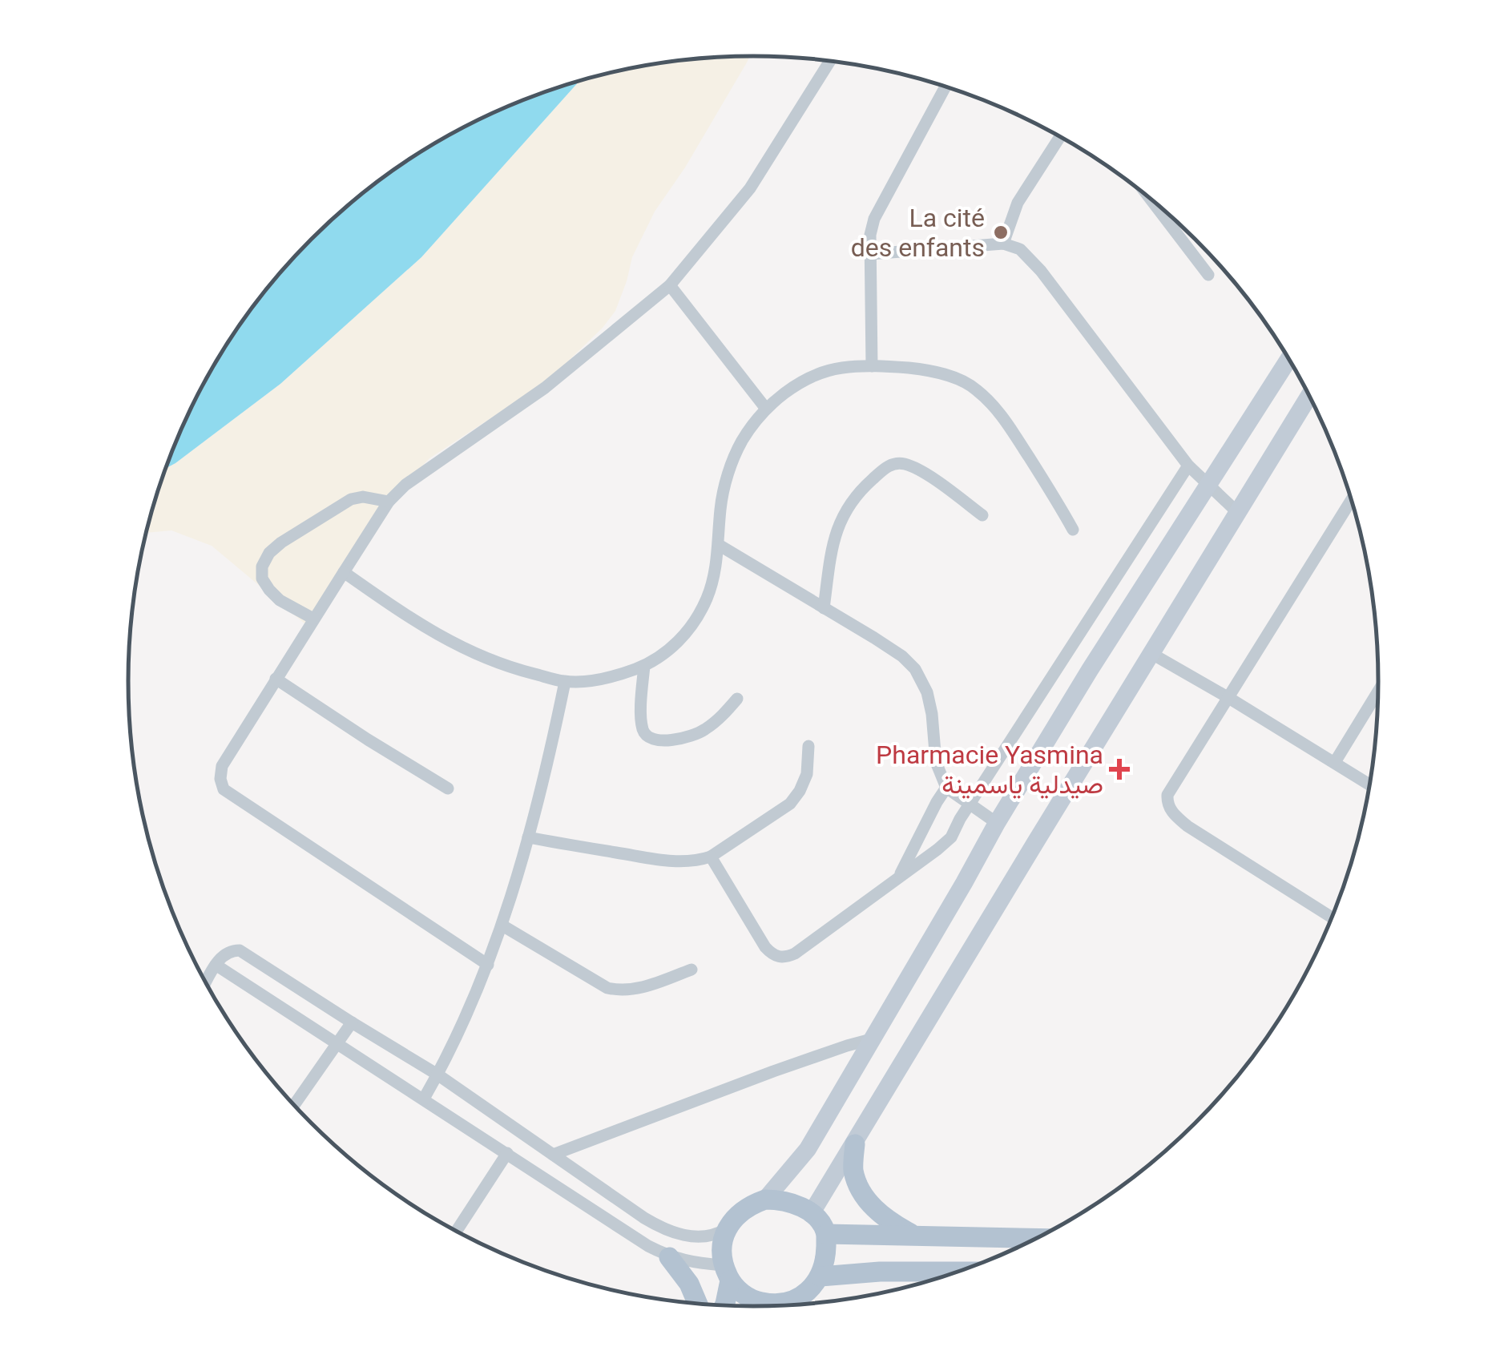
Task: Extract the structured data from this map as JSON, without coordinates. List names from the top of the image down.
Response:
{
  "places": {
    "other": ["La cité des enfants"],
    "health": ["Pharmacie Yasmina صيدلية ياسمينة"]
  }
}
